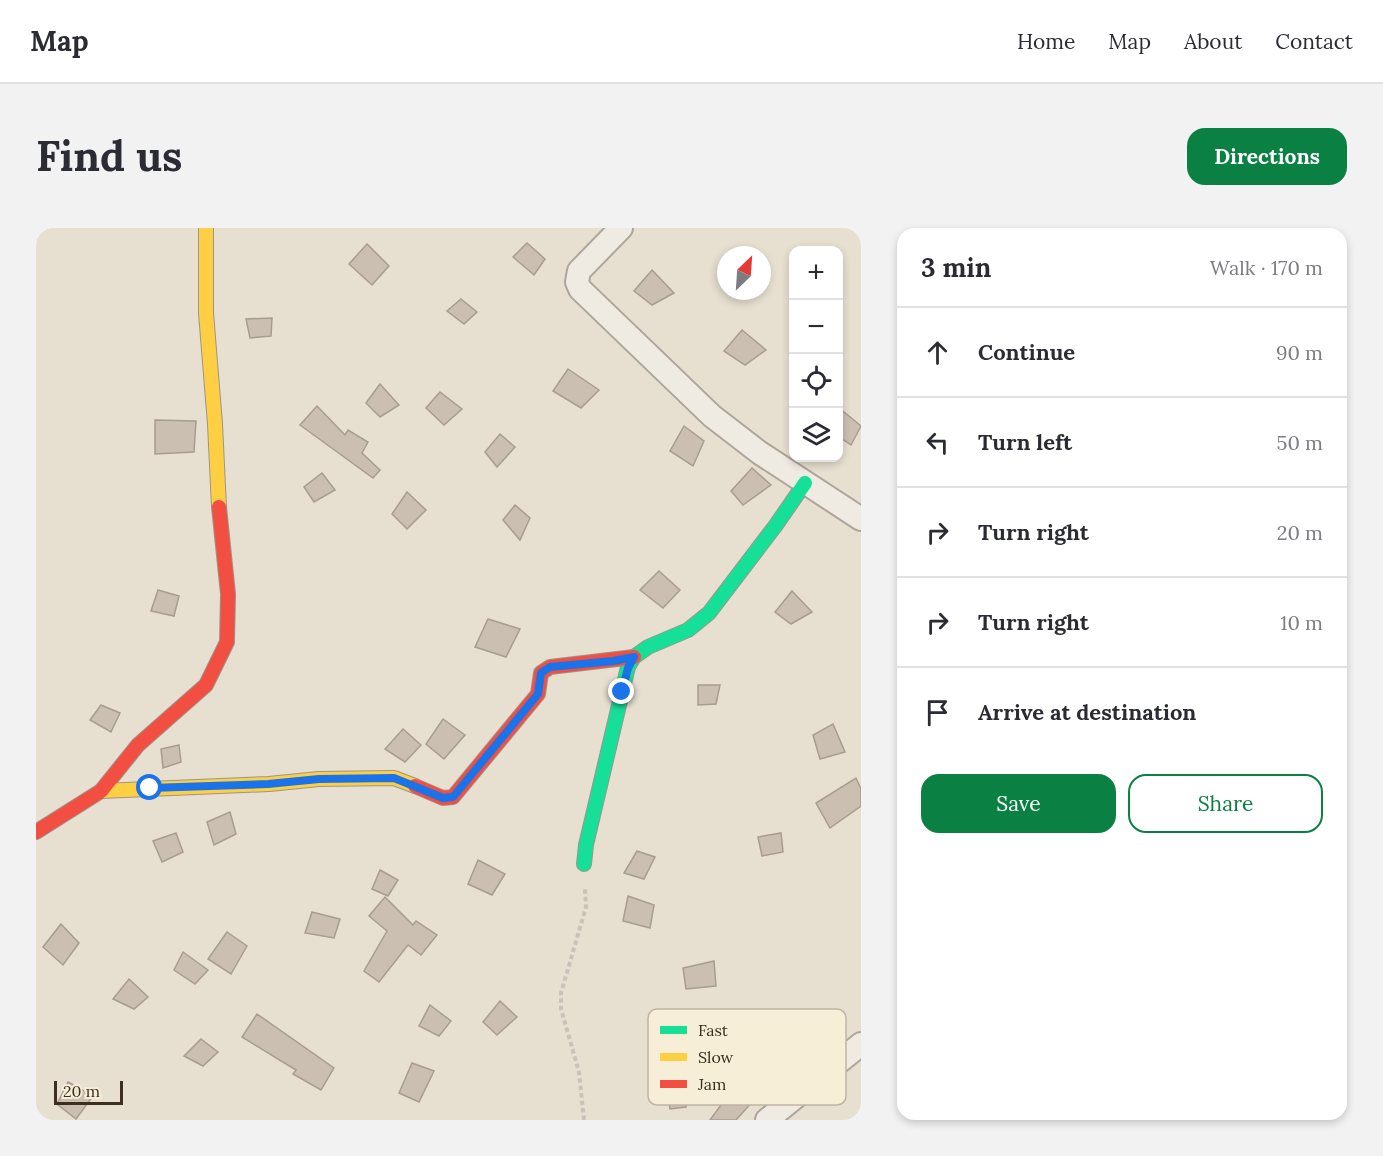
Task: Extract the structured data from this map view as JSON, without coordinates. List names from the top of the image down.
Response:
{
  "legend": ["Fast", "Slow", "Jam"],
  "scale_bar": "20 m",
  "north": "top right",
  "page": {
    "header": "Map",
    "nav": [
      "Home",
      "Map",
      "About",
      "Contact"
    ],
    "buttons": [
      "Directions",
      ["Save", "Share"]
    ],
    "title": "Find us",
    "heading": ["3 min", "Walk · 170 m"],
    "map_buttons": ["+", "−"],
    "list": [
      ["Continue", "90 m"],
      ["Turn left", "50 m"],
      ["Turn right", "20 m"],
      ["Turn right", "10 m"],
      "Arrive at destination"
    ],
    "scale": "20 m"
  }
}
